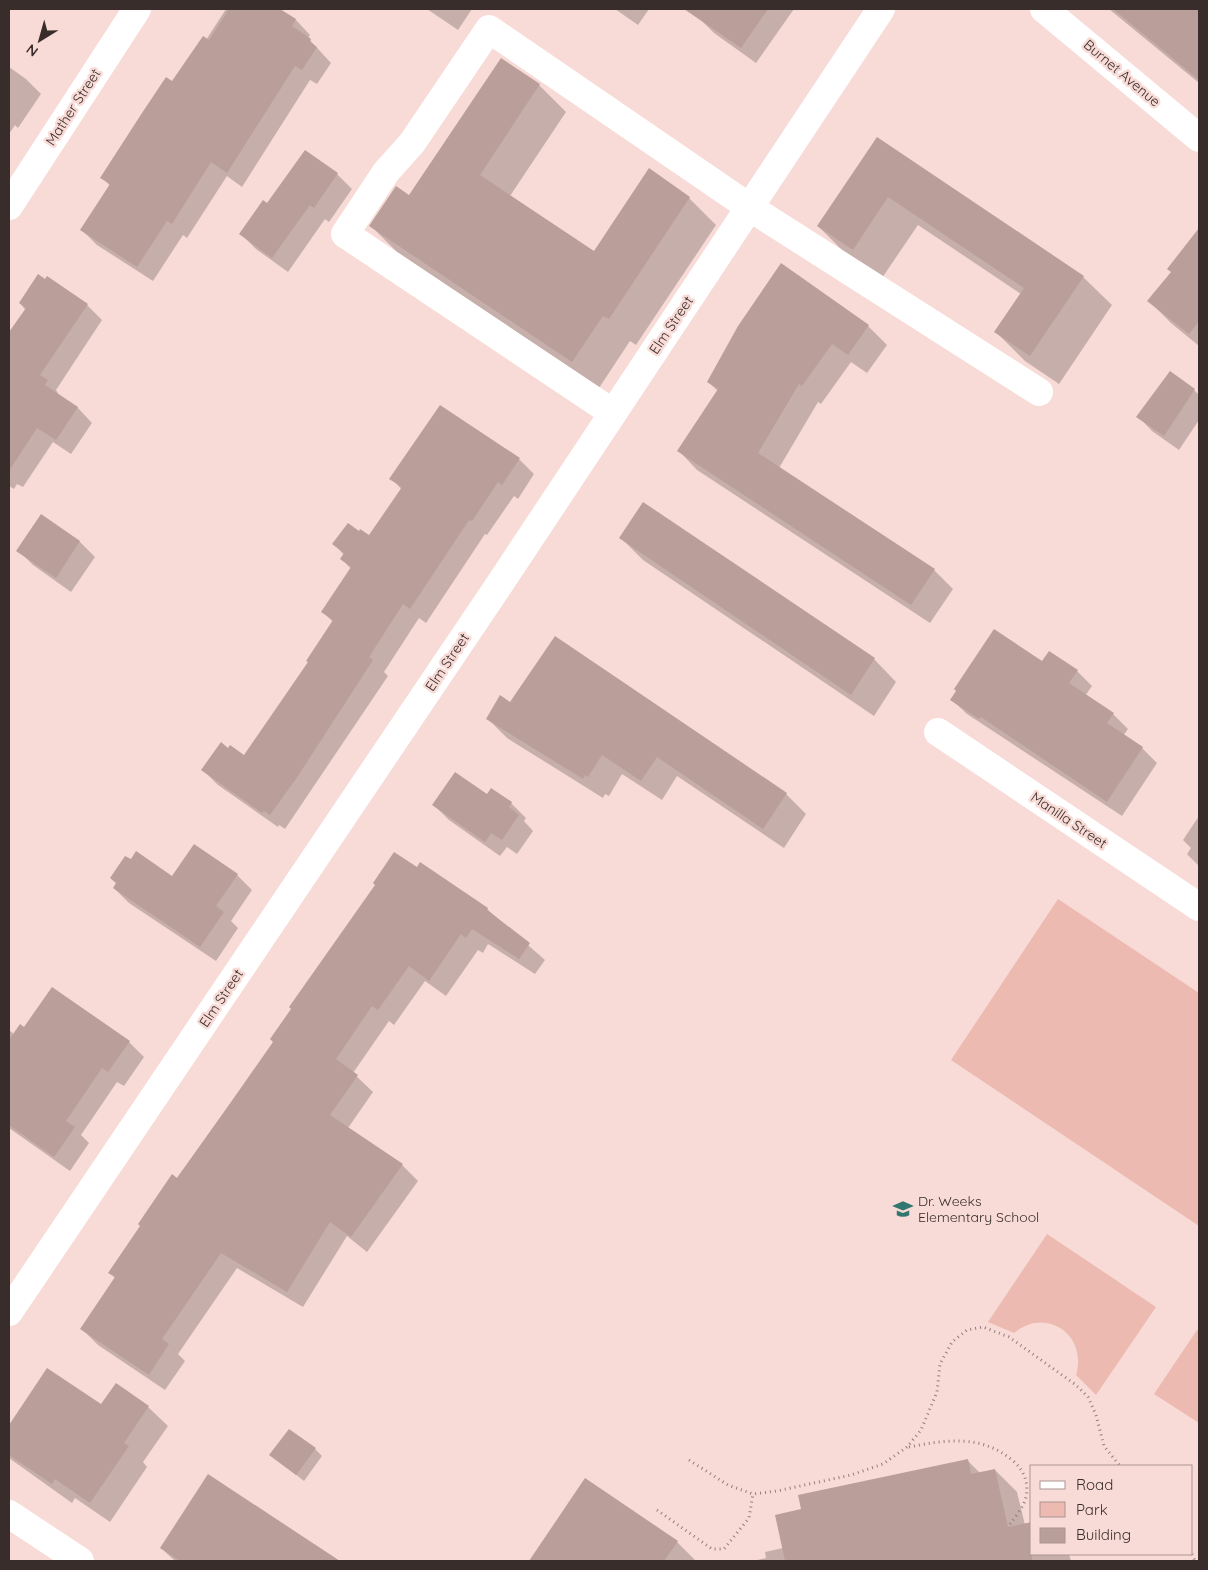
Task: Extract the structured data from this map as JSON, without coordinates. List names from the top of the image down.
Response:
{
  "streets": {
    "street": [
      "Burnet Avenue",
      "Mather Street",
      "Elm Street",
      "Manilla Street"
    ]
  },
  "places": {
    "school or university": ["Dr. Weeks Elementary School"]
  },
  "legend": ["Road", "Park", "Building"],
  "north": "bottom left"
}
